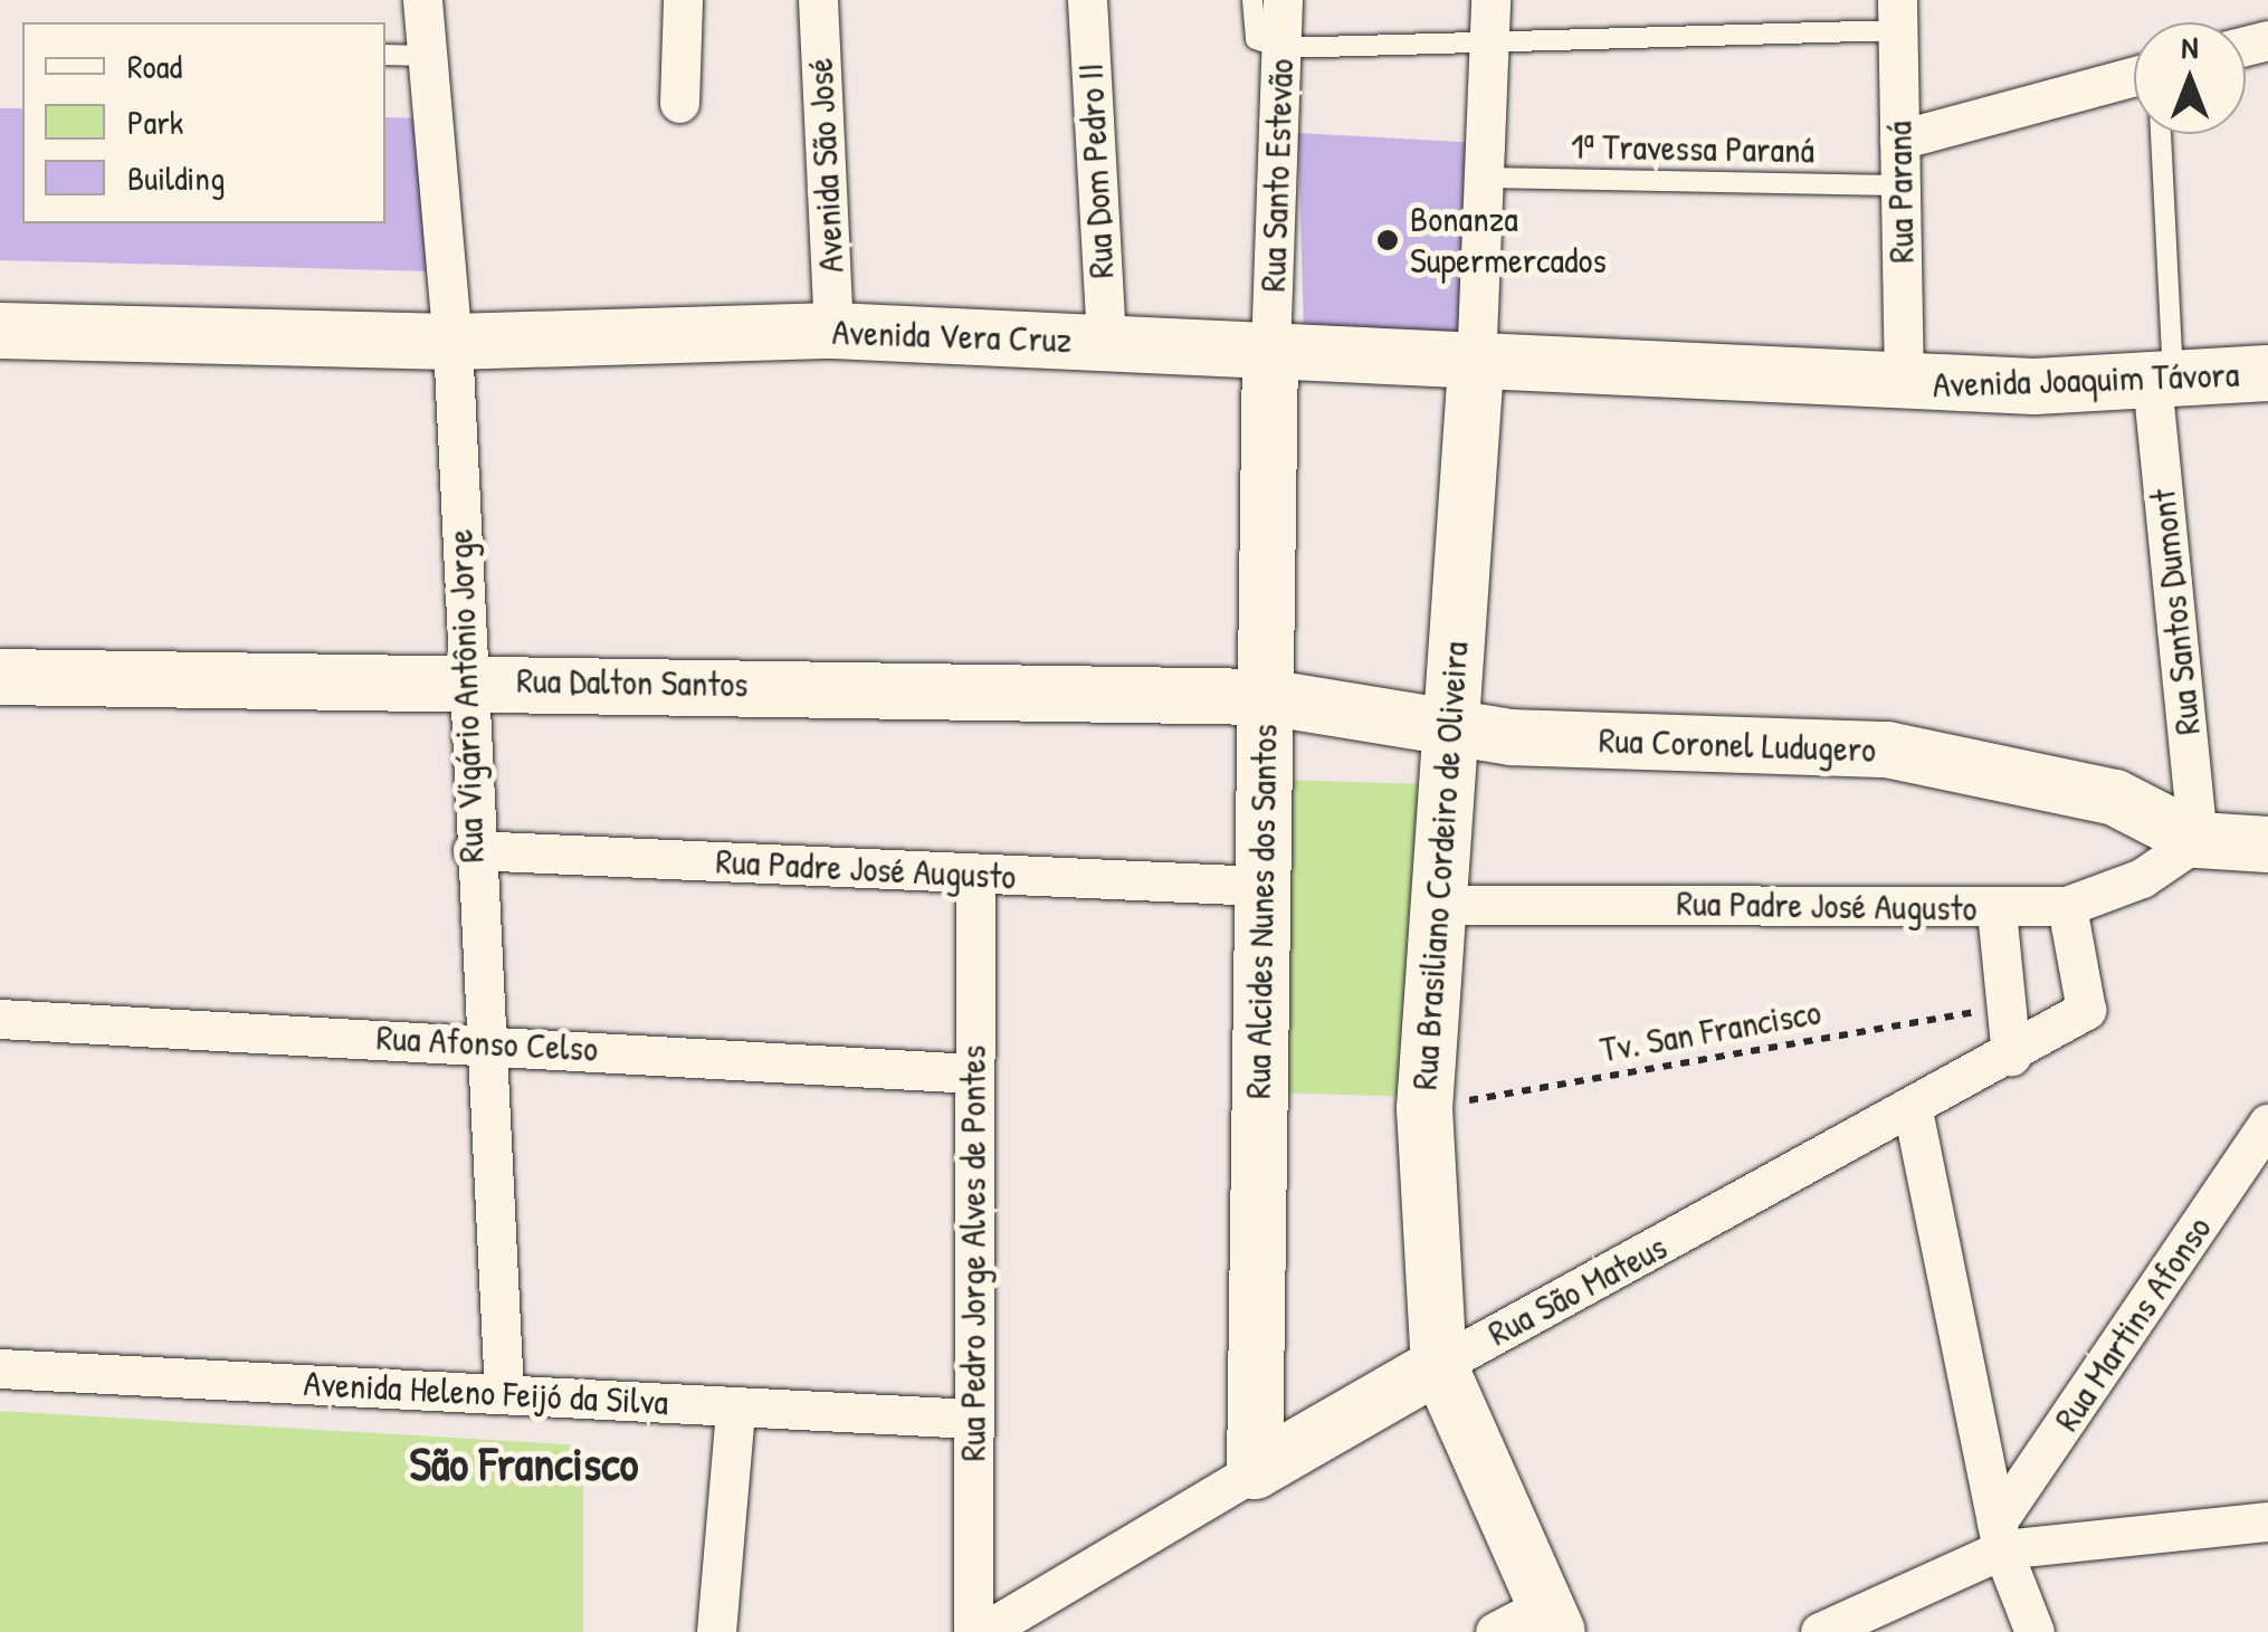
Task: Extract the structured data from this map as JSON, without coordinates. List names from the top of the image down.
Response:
{
  "streets": {
    "main road": [
      "Avenida Vera Cruz",
      "Avenida Joaquim Távora",
      "Rua Dalton Santos",
      "Rua Coronel Ludugero",
      "Rua Brasiliano Cordeiro de Oliveira",
      "Rua Alcides Nunes dos Santos",
      "Rua São Mateus"
    ],
    "street": [
      "Avenida São José",
      "Rua Dom Pedro II",
      "Rua Santo Estevão",
      "Rua Paraná",
      "Rua Santos Dumont",
      "Rua Vigário Antônio Jorge",
      "Rua Padre José Augusto",
      "Rua Afonso Celso",
      "Rua Pedro Jorge Alves de Pontes",
      "Rua Martins Afonso",
      "Avenida Heleno Feijó da Silva"
    ],
    "lane": ["1ª Travessa Paraná"],
    "path": ["Tv. San Francisco"]
  },
  "crossings": [
    ["1ª Travessa Paraná", "Rua Paraná"],
    ["Avenida São José", "Avenida Vera Cruz"],
    ["Rua Dom Pedro II", "Avenida Vera Cruz"],
    ["Rua Santo Estevão", "Avenida Vera Cruz"],
    ["Rua Santo Estevão", "Rua Alcides Nunes dos Santos"],
    ["Rua Paraná", "Avenida Vera Cruz"],
    ["Rua Paraná", "Avenida Joaquim Távora"],
    ["Avenida Vera Cruz", "Avenida Joaquim Távora"],
    ["Avenida Vera Cruz", "Rua Vigário Antônio Jorge"],
    ["Avenida Vera Cruz", "Rua Brasiliano Cordeiro de Oliveira"],
    ["Avenida Vera Cruz", "Rua Alcides Nunes dos Santos"],
    ["Avenida Joaquim Távora", "Rua Santos Dumont"],
    ["Rua Santos Dumont", "Rua Coronel Ludugero"],
    ["Rua Santos Dumont", "Rua Padre José Augusto"],
    ["Rua Dalton Santos", "Rua Vigário Antônio Jorge"],
    ["Rua Dalton Santos", "Rua Coronel Ludugero"],
    ["Rua Dalton Santos", "Rua Alcides Nunes dos Santos"],
    ["Rua Vigário Antônio Jorge", "Rua Padre José Augusto"],
    ["Rua Vigário Antônio Jorge", "Rua Afonso Celso"],
    ["Rua Vigário Antônio Jorge", "Avenida Heleno Feijó da Silva"],
    ["Rua Coronel Ludugero", "Rua Brasiliano Cordeiro de Oliveira"],
    ["Rua Coronel Ludugero", "Rua Padre José Augusto"],
    ["Rua Coronel Ludugero", "Rua Alcides Nunes dos Santos"],
    ["Rua Brasiliano Cordeiro de Oliveira", "Rua Padre José Augusto"],
    ["Rua Brasiliano Cordeiro de Oliveira", "Tv. San Francisco"],
    ["Rua Brasiliano Cordeiro de Oliveira", "Rua São Mateus"],
    ["Rua Padre José Augusto", "Rua Alcides Nunes dos Santos"],
    ["Rua Padre José Augusto", "Rua Pedro Jorge Alves de Pontes"],
    ["Rua Padre José Augusto", "Rua São Mateus"],
    ["Rua Alcides Nunes dos Santos", "Rua São Mateus"],
    ["Rua Afonso Celso", "Rua Pedro Jorge Alves de Pontes"],
    ["Rua Pedro Jorge Alves de Pontes", "Avenida Heleno Feijó da Silva"]
  ],
  "districts": ["São Francisco"],
  "places": ["Bonanza Supermercados"],
  "legend": ["Road", "Park", "Building"],
  "north": "top"
}
